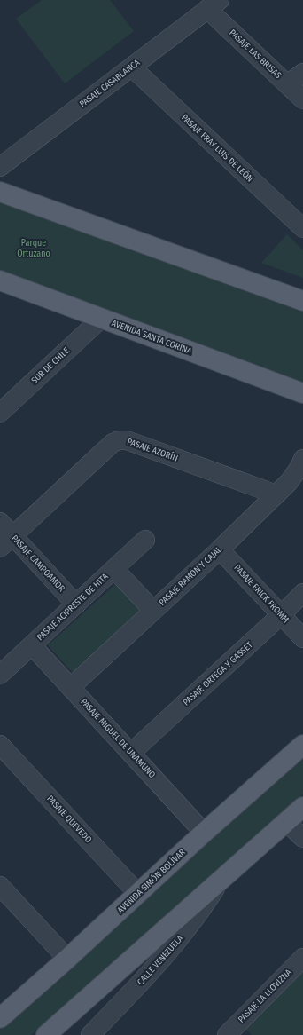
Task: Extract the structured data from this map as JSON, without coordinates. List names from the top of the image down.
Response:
{
  "streets": {
    "main road": ["AVENIDA SANTA CORINA", "AVENIDA SIMÓN BOLÍVAR"],
    "street": [
      "PASAJE LAS BRISAS",
      "PASAJE CASABLANCA",
      "PASAJE FRAY LUIS DE LEÓN",
      "SUR DE CHILE",
      "PASAJE AZORÍN",
      "PASAJE CAMPOAMOR",
      "PASAJE RAMÓN Y CAJAL",
      "PASAJE ERICK FROMM",
      "PASAJE ACIPRESTE DE HITA",
      "PASAJE ORTEGA Y GASSET",
      "PASAJE MIGUEL DE UNAMUNO",
      "PASAJE QUEVEDO",
      "CALLE VENEZUELA",
      "PASAJE LA LLOVIZNA"
    ]
  },
  "crossings": [
    ["PASAJE LAS BRISAS", "PASAJE CASABLANCA"],
    ["PASAJE CASABLANCA", "PASAJE FRAY LUIS DE LEÓN"],
    ["AVENIDA SANTA CORINA", "SUR DE CHILE"],
    ["PASAJE AZORÍN", "PASAJE CAMPOAMOR"],
    ["PASAJE AZORÍN", "PASAJE RAMÓN Y CAJAL"],
    ["PASAJE CAMPOAMOR", "PASAJE ACIPRESTE DE HITA"],
    ["PASAJE RAMÓN Y CAJAL", "PASAJE ERICK FROMM"],
    ["PASAJE RAMÓN Y CAJAL", "PASAJE MIGUEL DE UNAMUNO"],
    ["PASAJE ERICK FROMM", "PASAJE ORTEGA Y GASSET"],
    ["PASAJE ACIPRESTE DE HITA", "PASAJE MIGUEL DE UNAMUNO"],
    ["PASAJE ORTEGA Y GASSET", "PASAJE MIGUEL DE UNAMUNO"],
    ["PASAJE MIGUEL DE UNAMUNO", "AVENIDA SIMÓN BOLÍVAR"],
    ["PASAJE QUEVEDO", "AVENIDA SIMÓN BOLÍVAR"]
  ],
  "parks": ["Parque Ortuzano"]
}
